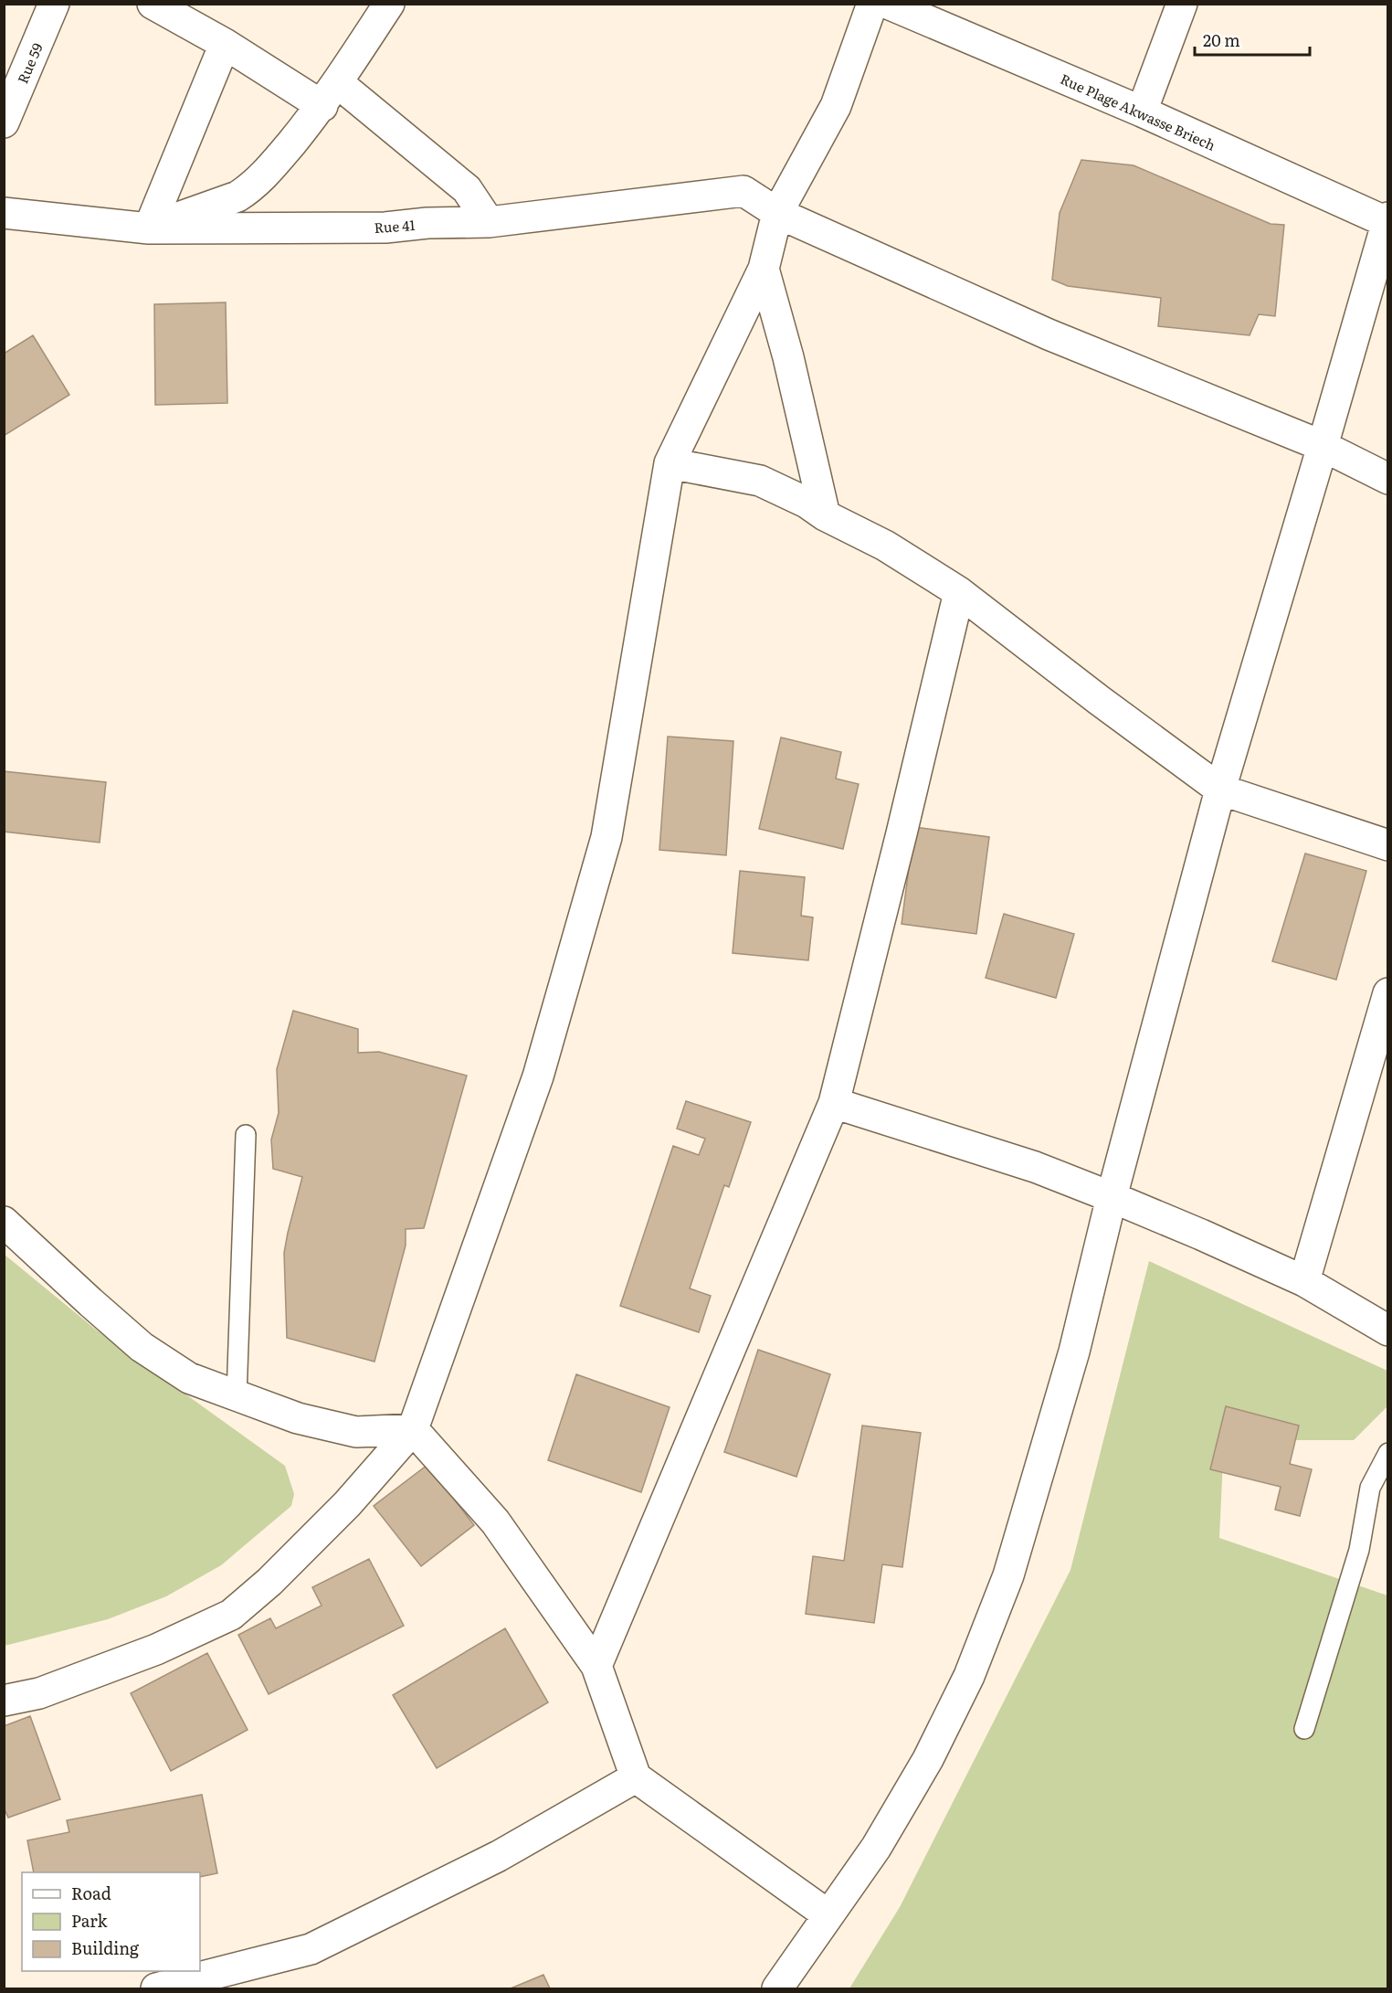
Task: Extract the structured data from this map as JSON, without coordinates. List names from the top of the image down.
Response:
{
  "streets": {
    "street": ["Rue 59", "Rue Plage Akwasse Briech", "Rue 41"]
  },
  "legend": ["Road", "Park", "Building"],
  "scale_bar": "20 m"
}
